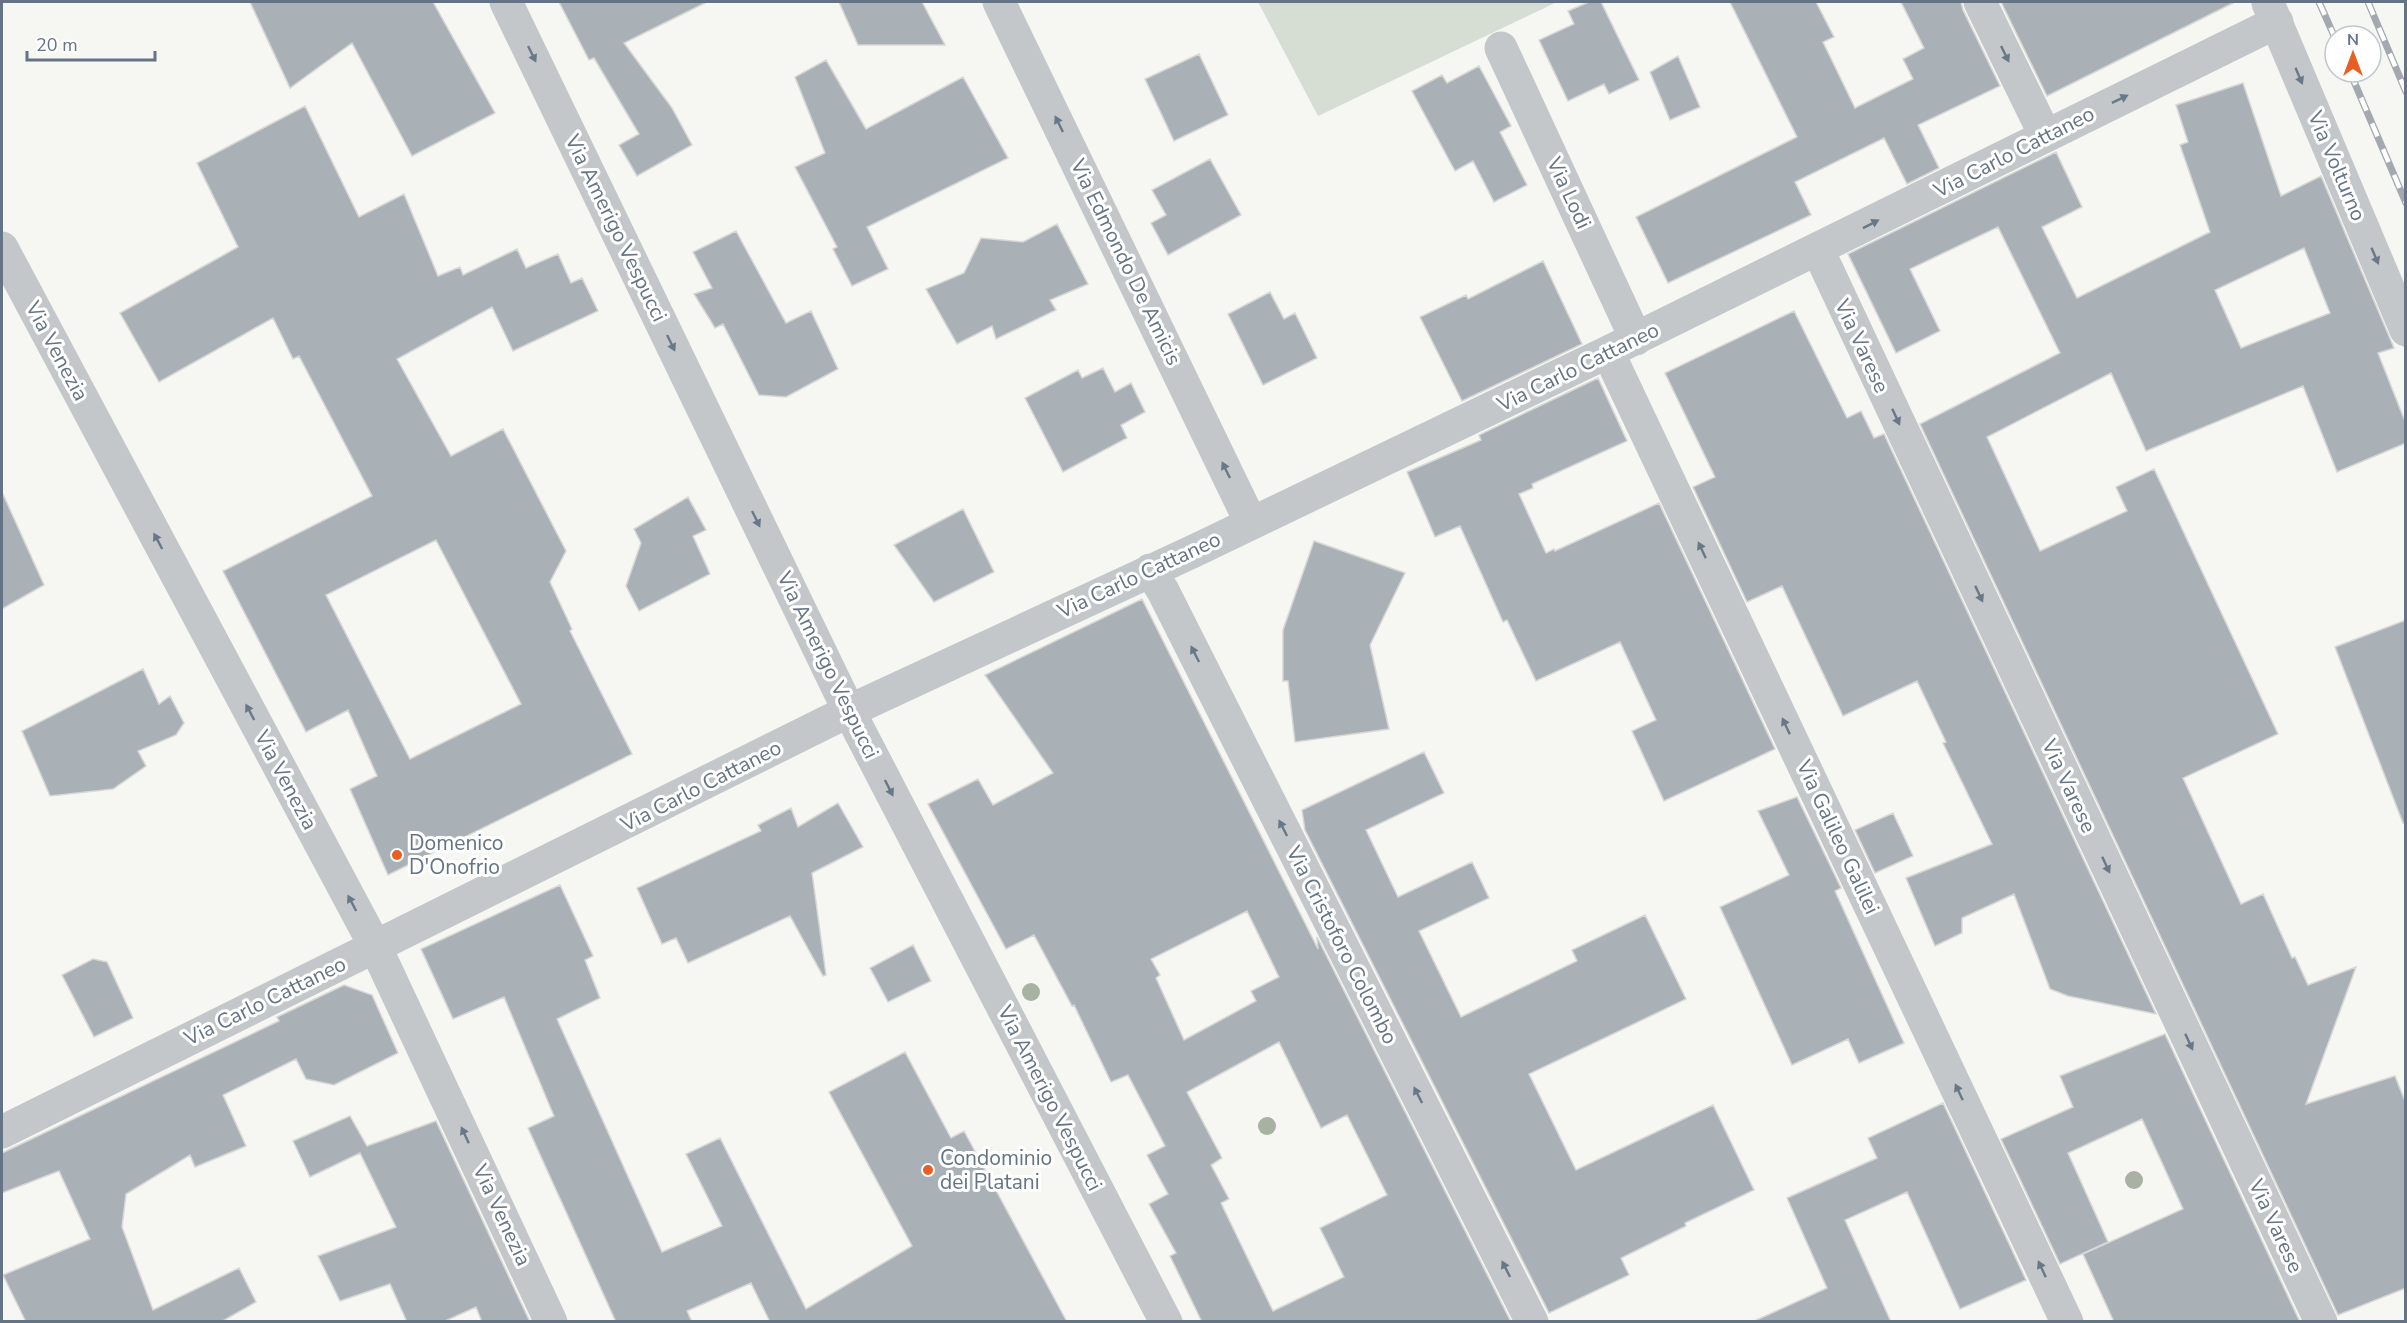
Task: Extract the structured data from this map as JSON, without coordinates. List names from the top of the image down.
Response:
{
  "streets": {
    "street": [
      "Via Carlo Cattaneo",
      "Via Volturno",
      "Via Lodi",
      "Via Amerigo Vespucci",
      "Via Edmondo De Amicis",
      "Via Varese",
      "Via Venezia",
      "Via Galileo Galilei",
      "Via Cristoforo Colombo"
    ]
  },
  "crossings": [
    ["Via Carlo Cattaneo", "Via Volturno"],
    ["Via Carlo Cattaneo", "Via Lodi"],
    ["Via Carlo Cattaneo", "Via Amerigo Vespucci"],
    ["Via Carlo Cattaneo", "Via Edmondo De Amicis"],
    ["Via Carlo Cattaneo", "Via Varese"],
    ["Via Carlo Cattaneo", "Via Venezia"],
    ["Via Carlo Cattaneo", "Via Galileo Galilei"],
    ["Via Carlo Cattaneo", "Via Cristoforo Colombo"],
    ["Via Lodi", "Via Galileo Galilei"]
  ],
  "one_way": [
    "Via Volturno",
    "Via Amerigo Vespucci",
    "Via Edmondo De Amicis",
    "Via Varese",
    "Via Venezia",
    "Via Galileo Galilei",
    "Via Cristoforo Colombo"
  ],
  "places": ["Domenico D'Onofrio", "Condominio dei Platani"],
  "scale_bar": "20 m",
  "north": "top"
}
